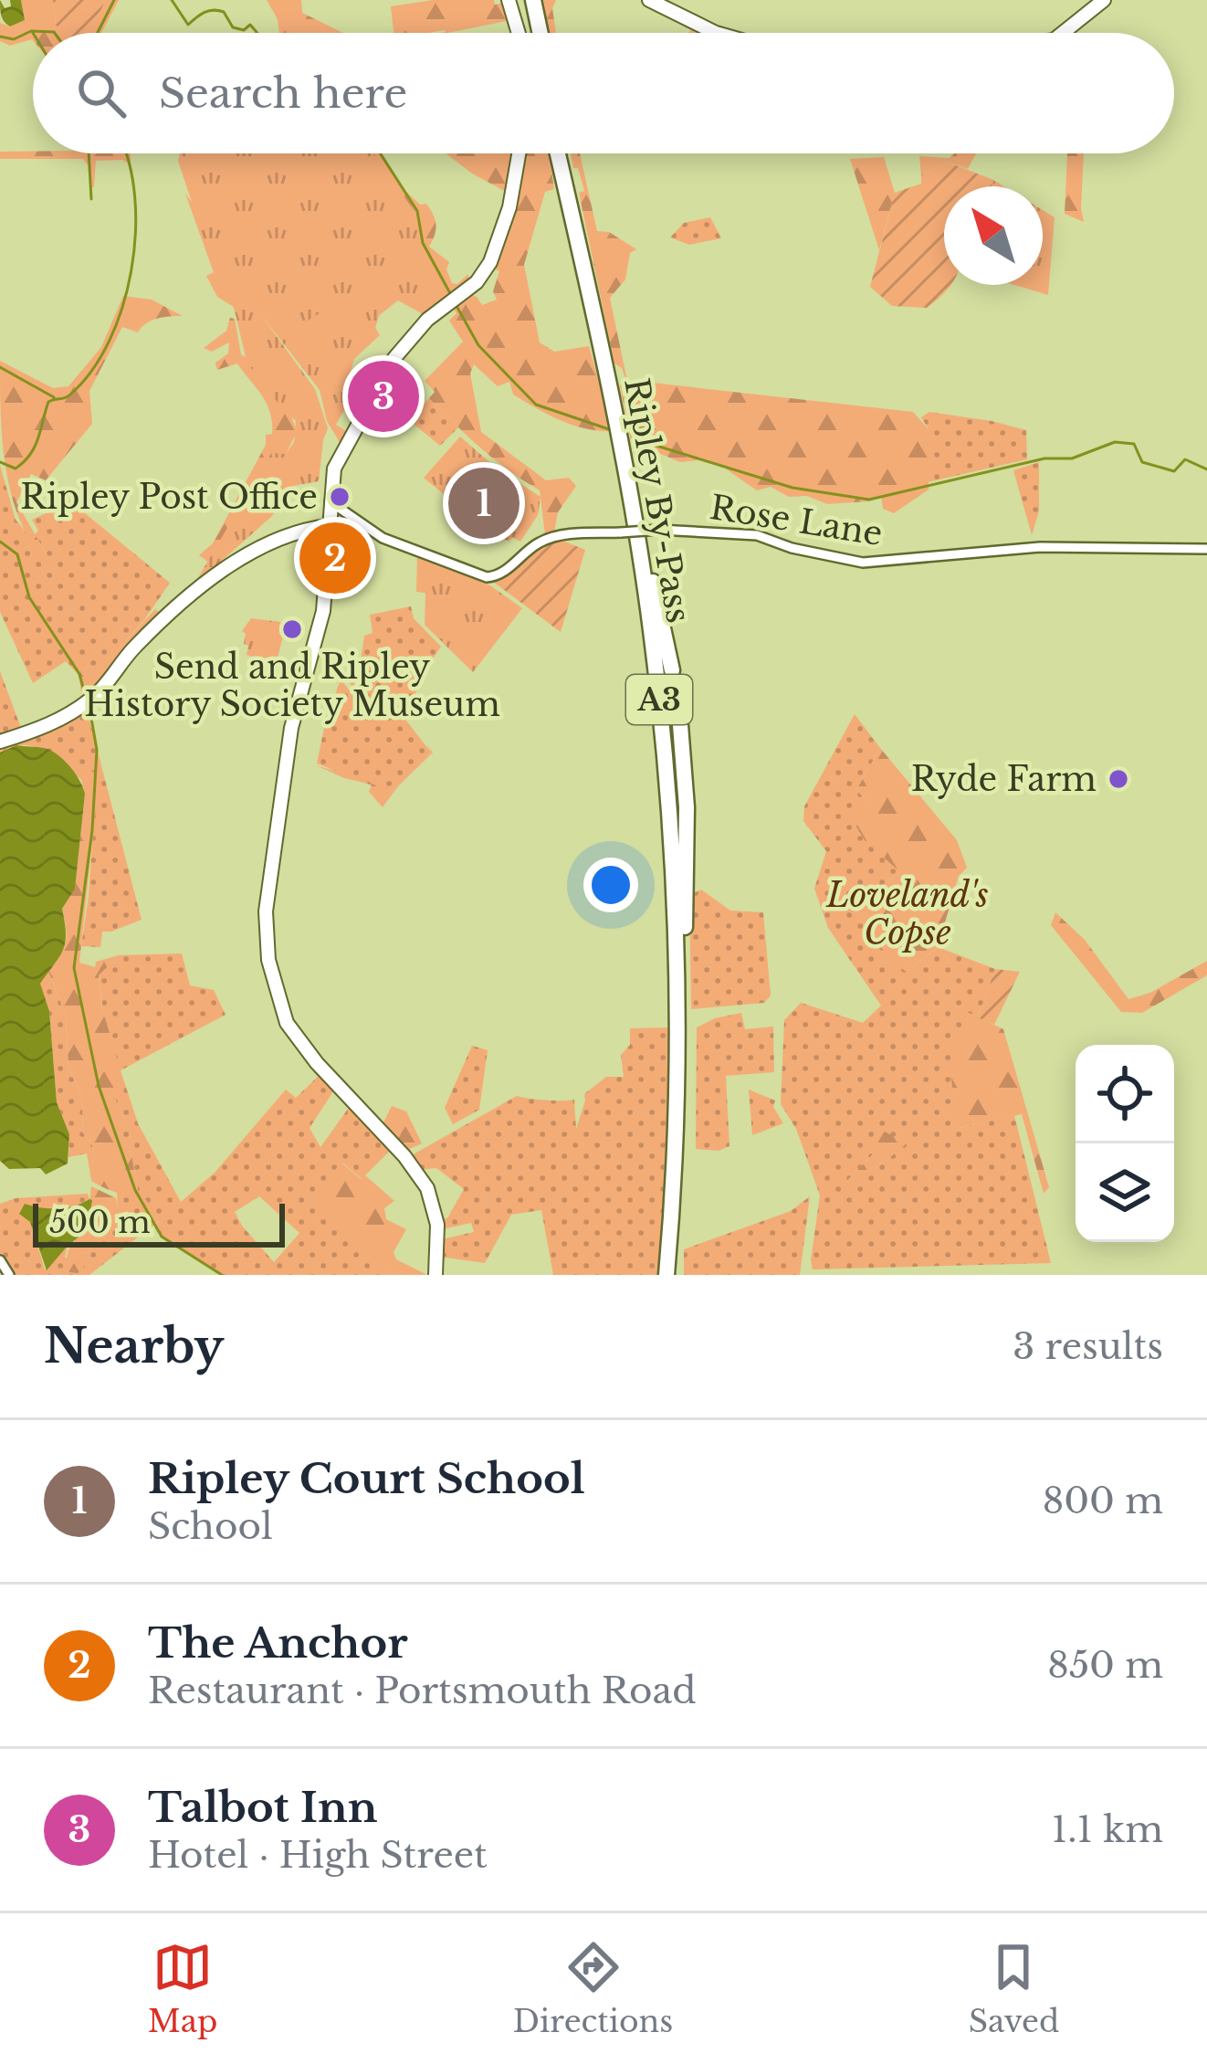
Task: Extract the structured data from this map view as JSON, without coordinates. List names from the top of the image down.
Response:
{
  "streets": {
    "highway": ["Ripley By-Pass", "A3"],
    "street": ["Rose Lane"]
  },
  "parks": ["Loveland's Copse"],
  "places": ["Ripley Post Office", "Send and Ripley History Society Museum", "Ryde Farm"],
  "scale_bar": "500 m",
  "north": "top left",
  "page": {
    "search": "Search here",
    "pins": ["3", "1", "2"],
    "scale": "500 m",
    "heading": ["Nearby", "3 results"],
    "list": [
      {
        "mark": "1",
        "name": "Ripley Court School",
        "note": "School",
        "value": "800 m"
      },
      {
        "mark": "2",
        "name": "The Anchor",
        "note": "Restaurant · Portsmouth Road",
        "value": "850 m"
      },
      {
        "mark": "3",
        "name": "Talbot Inn",
        "note": "Hotel · High Street",
        "value": "1.1 km"
      }
    ],
    "nav": ["Map", "Directions", "Saved"]
  }
}
